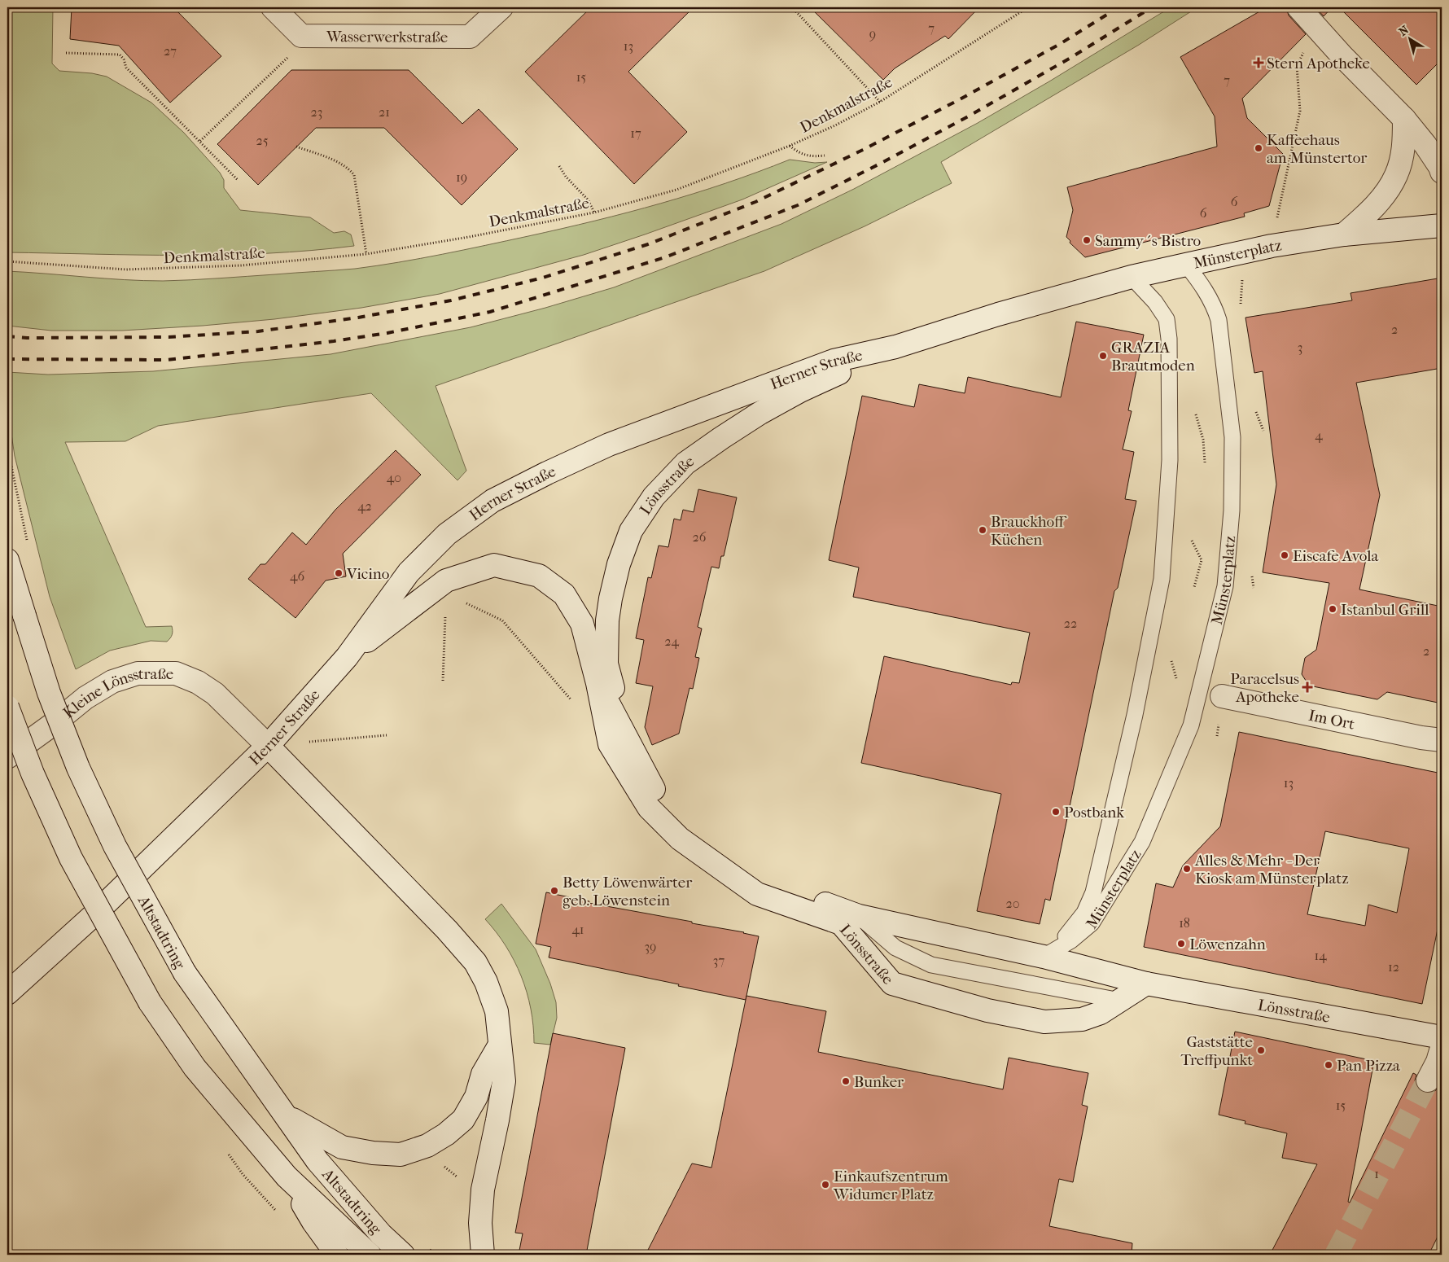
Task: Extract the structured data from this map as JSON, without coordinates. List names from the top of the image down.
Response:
{
  "streets": {
    "street": [
      "Wasserwerkstraße",
      "Münsterplatz",
      "Herner Straße",
      "Lönsstraße",
      "Kleine Lönsstraße",
      "Im Ort",
      "Altstadtring"
    ],
    "path": ["Denkmalstraße"]
  },
  "crossings": [
    ["Münsterplatz", "Herner Straße"],
    ["Münsterplatz", "Lönsstraße"],
    ["Herner Straße", "Lönsstraße"],
    ["Herner Straße", "Kleine Lönsstraße"]
  ],
  "places": {
    "health": ["Stern Apotheke", "Paracelsus Apotheke"],
    "other": [
      "Kaffeehaus am Münstertor",
      "Sammy´s Bistro",
      "GRAZIA Brautmoden",
      "Brauckhoff Küchen",
      "Eiscafe Avola",
      "Vicino",
      "Istanbul Grill",
      "Postbank",
      "Alles & Mehr - Der Kiosk am Münsterplatz",
      "Betty Löwenwärter geb. Löwenstein",
      "Löwenzahn",
      "Gaststätte Treffpunkt",
      "Pan Pizza",
      "Bunker",
      "Einkaufszentrum Widumer Platz"
    ]
  },
  "house_numbers": [
    "7",
    "9",
    "13",
    "27",
    "15",
    "7",
    "23",
    "21",
    "17",
    "25",
    "19",
    "6",
    "6",
    "2",
    "3",
    "4",
    "40",
    "42",
    "26",
    "46",
    "22",
    "24",
    "2",
    "13",
    "20",
    "18",
    "41",
    "39",
    "14",
    "37",
    "12",
    "15",
    "1"
  ],
  "north": "top left"
}
